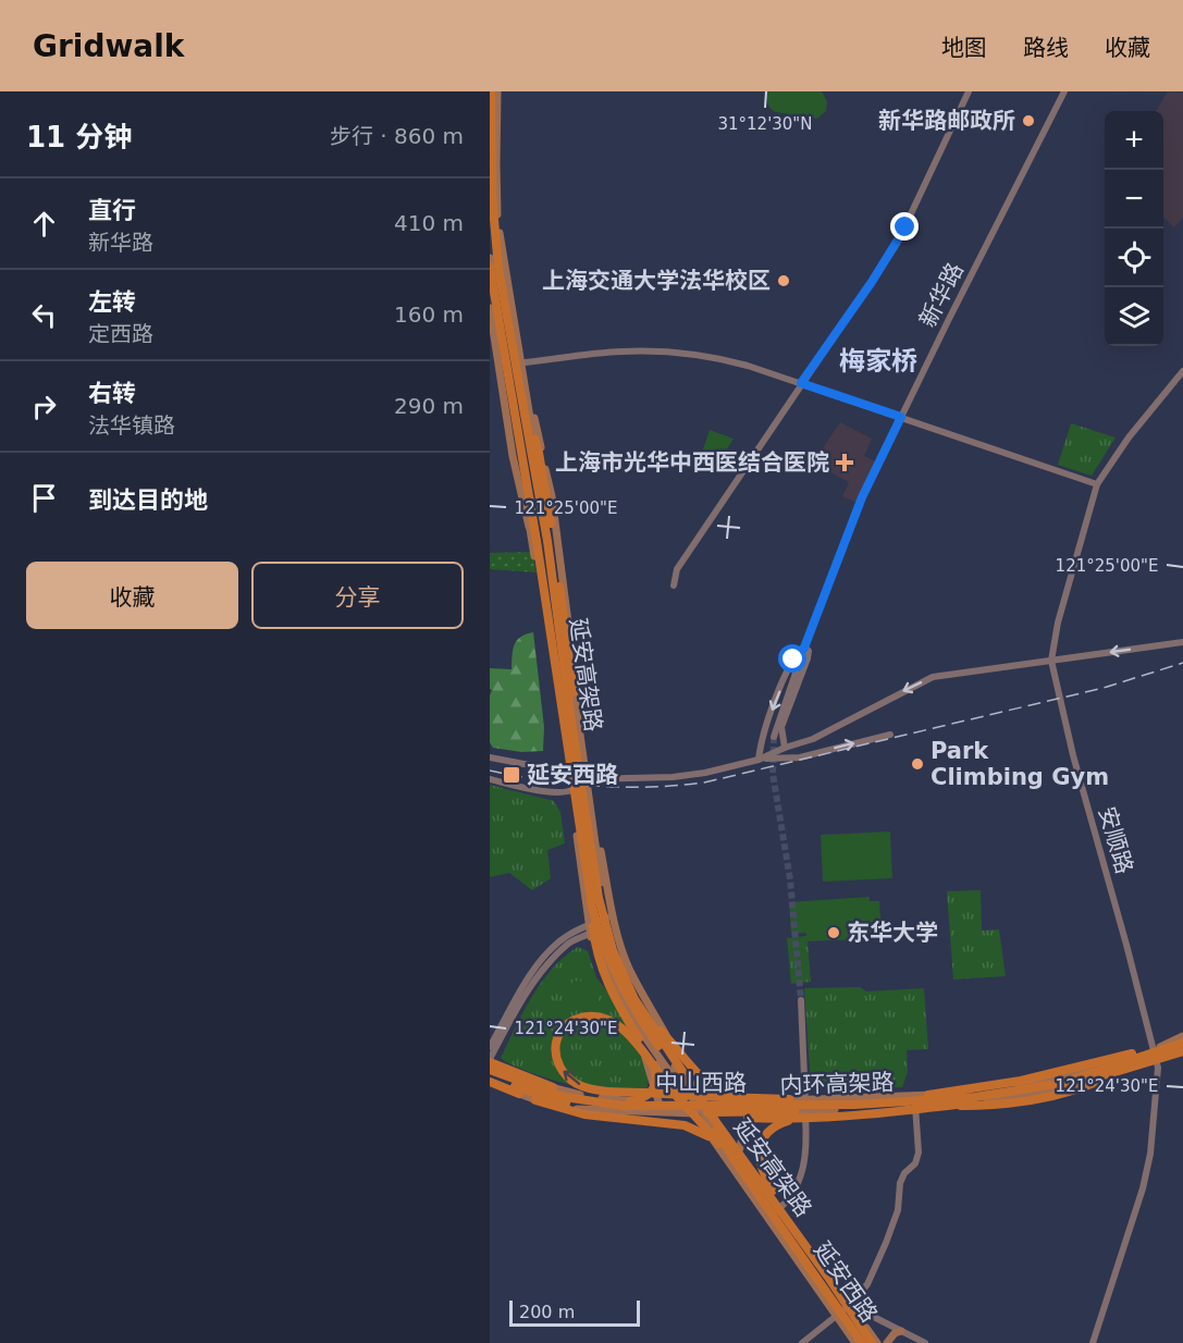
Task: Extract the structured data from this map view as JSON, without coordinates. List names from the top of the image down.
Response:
{
  "streets": {
    "highway": ["延安高架路", "内环高架路"],
    "main road": ["中山西路", "延安西路"],
    "street": ["新华路", "安顺路"]
  },
  "crossings": [
    ["延安高架路", "延安西路"],
    ["安顺路", "中山西路"],
    ["中山西路", "内环高架路"],
    ["中山西路", "延安西路"]
  ],
  "districts": ["梅家桥"],
  "places": {
    "other": [
      "新华路邮政所",
      "上海交通大学法华校区",
      "Park Climbing Gym",
      "东华大学"
    ],
    "health": ["上海市光华中西医结合医院"],
    "transit": ["延安西路"]
  },
  "scale_bar": "200 m",
  "page": {
    "header": "Gridwalk",
    "nav": ["地图", "路线", "收藏"],
    "heading": ["11 分钟", "步行 · 860 m"],
    "map_buttons": ["+", "−"],
    "list": [
      ["直行", "新华路", "410 m"],
      ["左转", "定西路", "160 m"],
      ["右转", "法华镇路", "290 m"],
      "到达目的地"
    ],
    "buttons": ["收藏", "分享"],
    "scale": "200 m"
  },
  "coordinates": ["31°12'30\"N", "121°25'00\"E", "121°24'30\"E"]
}
